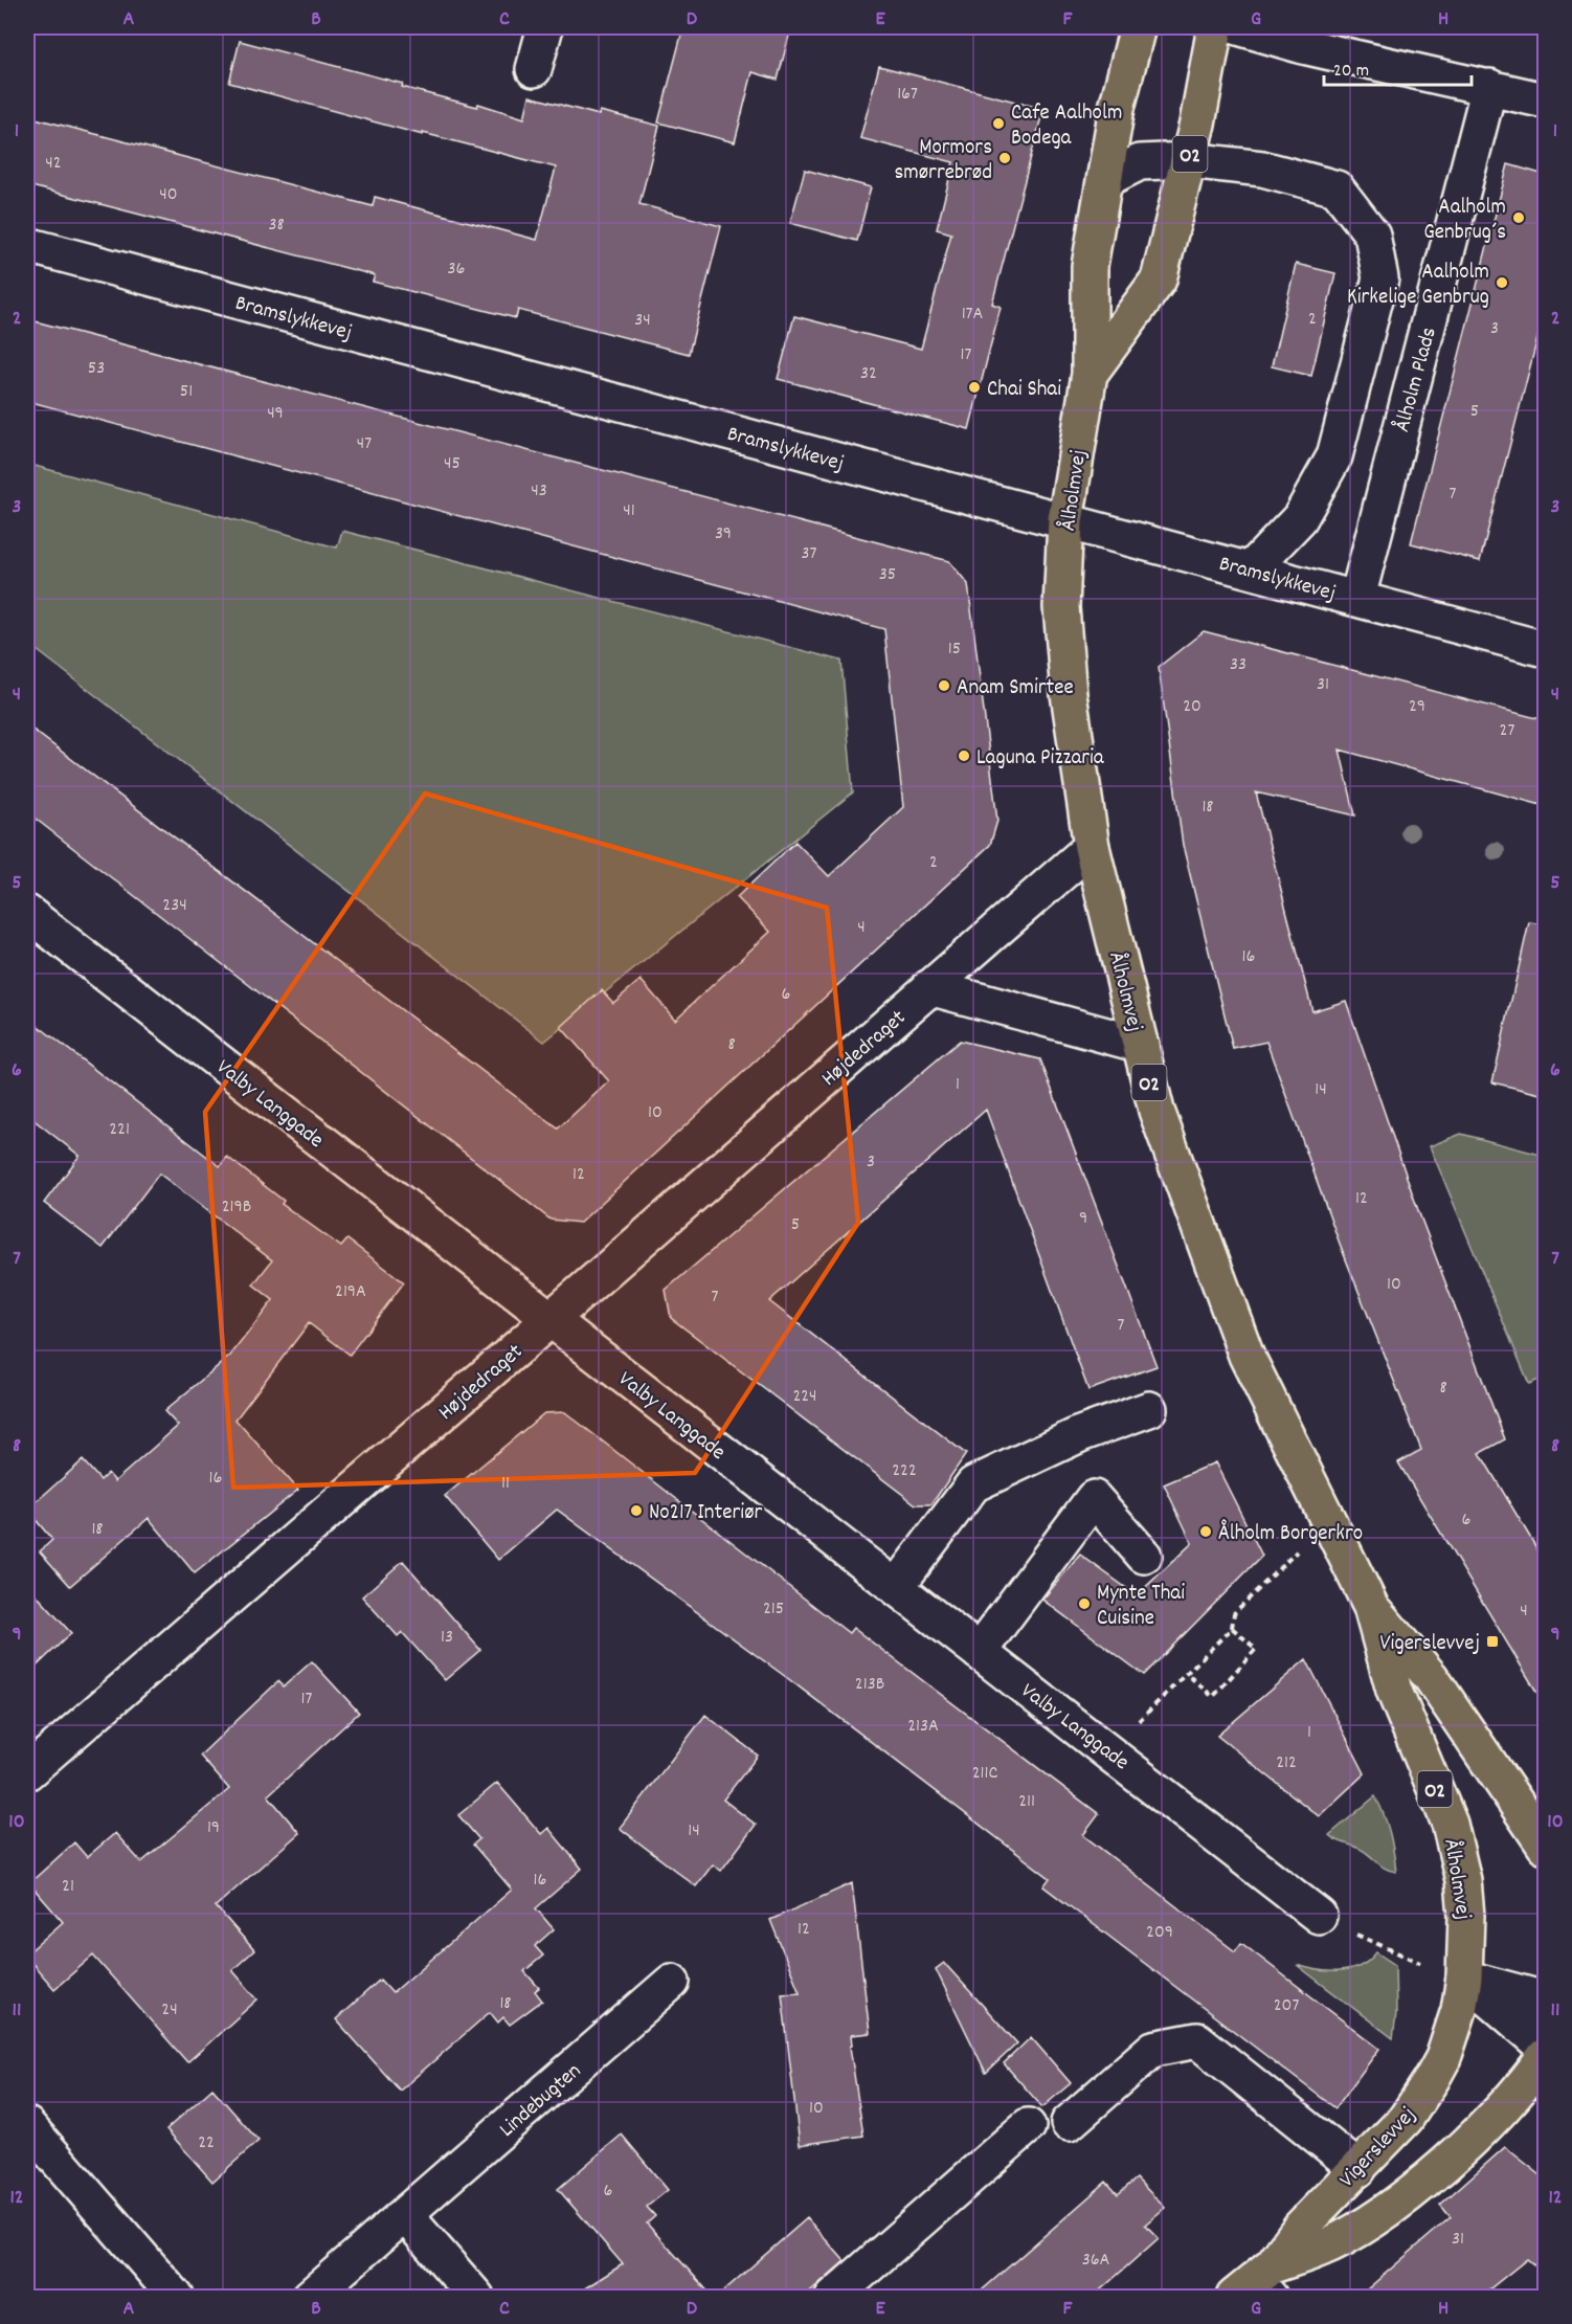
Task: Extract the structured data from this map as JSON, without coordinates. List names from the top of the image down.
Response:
{
  "streets": {
    "main road": ["O2", "Ålholmvej", "Vigerslevvej"],
    "street": [
      "Bramslykkevej",
      "Ålholm Plads",
      "Højdedraget",
      "Valby Langgade",
      "Lindebugten"
    ]
  },
  "crossings": [
    ["Bramslykkevej", "Ålholm Plads"],
    ["Bramslykkevej", "Ålholmvej"],
    ["Ålholmvej", "Højdedraget"],
    ["Ålholmvej", "Vigerslevvej"],
    ["Højdedraget", "Valby Langgade"]
  ],
  "places": {
    "other": [
      "Cafe Aalholm Bodega",
      "Mormors smørrebrød",
      "Aalholm Genbrug´s",
      "Aalholm Kirkelige Genbrug",
      "Chai Shai",
      "Anam Smirtee",
      "Laguna Pizzaria",
      "No217 Interiør",
      "Ålholm Borgerkro",
      "Mynte Thai Cuisine"
    ],
    "transit": ["Vigerslevvej"]
  },
  "house_numbers": [
    "167",
    "42",
    "40",
    "38",
    "36",
    "17A",
    "2",
    "34",
    "3",
    "17",
    "53",
    "32",
    "51",
    "5",
    "49",
    "47",
    "45",
    "43",
    "7",
    "41",
    "39",
    "37",
    "35",
    "15",
    "33",
    "31",
    "20",
    "29",
    "27",
    "18",
    "2",
    "234",
    "4",
    "16",
    "6",
    "8",
    "1",
    "14",
    "10",
    "221",
    "3",
    "12",
    "12",
    "219B",
    "9",
    "5",
    "10",
    "219A",
    "7",
    "7",
    "8",
    "224",
    "222",
    "16",
    "11",
    "6",
    "18",
    "215",
    "4",
    "13",
    "213B",
    "17",
    "213A",
    "1",
    "212",
    "211C",
    "211",
    "19",
    "14",
    "16",
    "21",
    "12",
    "209",
    "18",
    "207",
    "24",
    "10",
    "22",
    "6",
    "31",
    "36A"
  ],
  "scale_bar": "20 m",
  "grid": {
    "columns": [
      "A",
      "B",
      "C",
      "D",
      "E",
      "F",
      "G",
      "H"
    ],
    "rows": [
      "1",
      "2",
      "3",
      "4",
      "5",
      "6",
      "7",
      "8",
      "9",
      "10",
      "11",
      "12"
    ]
  }
}
